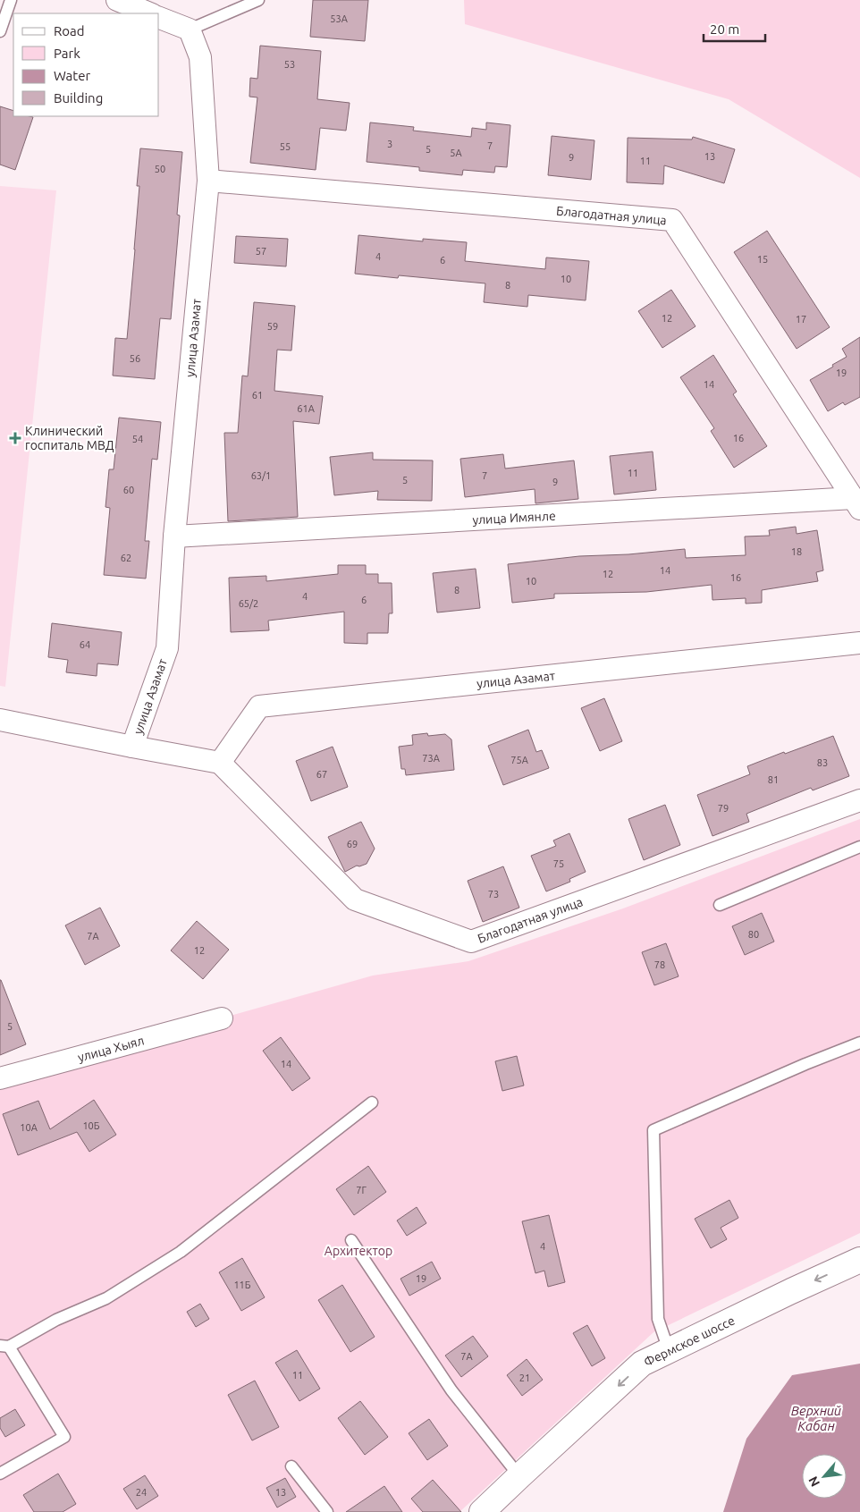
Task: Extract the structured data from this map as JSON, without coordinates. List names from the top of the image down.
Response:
{
  "streets": {
    "street": [
      "Благодатная улица",
      "улица Азамат",
      "улица Имянле",
      "улица Хыял",
      "Фермское шоссе"
    ]
  },
  "crossings": [
    ["Благодатная улица", "улица Азамат"],
    ["Благодатная улица", "улица Имянле"],
    ["улица Азамат", "улица Имянле"]
  ],
  "one_way": ["Фермское шоссе"],
  "water": ["Верхний Кабан"],
  "parks": ["Архитектор"],
  "places": {
    "health": ["Клинический госпиталь МВД"]
  },
  "house_numbers": [
    "53А",
    "53",
    "3",
    "7",
    "55",
    "5",
    "5А",
    "13",
    "9",
    "11",
    "50",
    "57",
    "4",
    "15",
    "6",
    "10",
    "8",
    "12",
    "17",
    "59",
    "56",
    "19",
    "14",
    "61",
    "61А",
    "16",
    "54",
    "11",
    "63/1",
    "7",
    "5",
    "9",
    "60",
    "18",
    "62",
    "14",
    "12",
    "16",
    "10",
    "8",
    "4",
    "6",
    "65/2",
    "64",
    "73А",
    "75А",
    "83",
    "67",
    "81",
    "79",
    "69",
    "75",
    "73",
    "80",
    "7А",
    "12",
    "78",
    "5",
    "14",
    "10Б",
    "10А",
    "7Г",
    "4",
    "19",
    "11Б",
    "7А",
    "11",
    "21",
    "24",
    "13"
  ],
  "legend": [
    "Road",
    "Park",
    "Water",
    "Building"
  ],
  "scale_bar": "20 m",
  "north": "bottom left"
}
